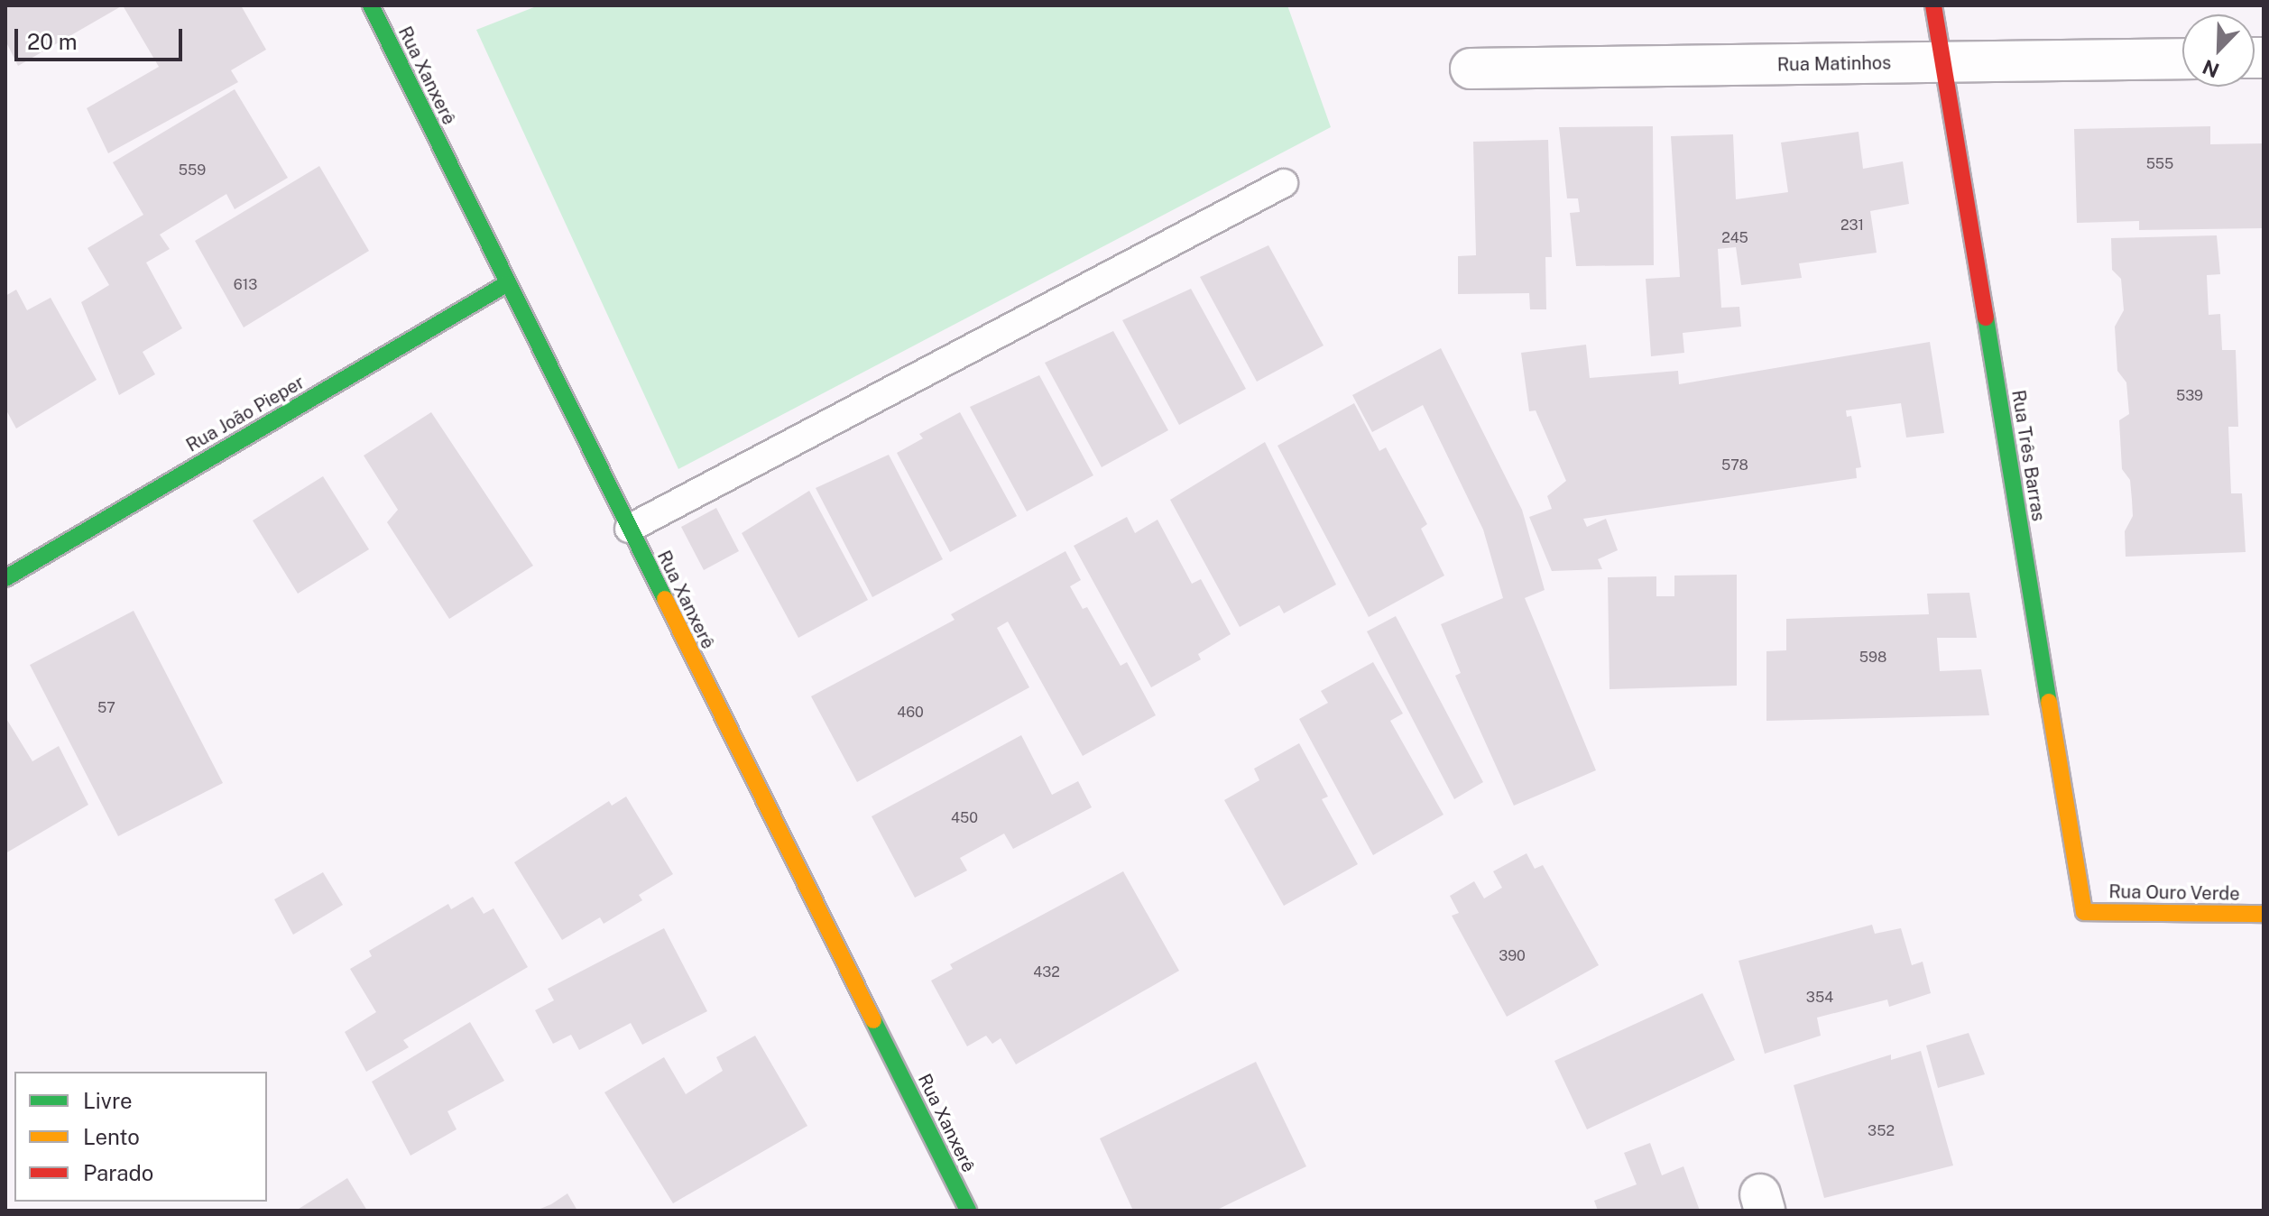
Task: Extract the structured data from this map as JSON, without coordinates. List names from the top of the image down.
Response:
{
  "streets": {
    "street": [
      "Rua Matinhos",
      "Rua Xanxerê",
      "Rua João Pieper",
      "Rua Três Barras",
      "Rua Ouro Verde"
    ]
  },
  "crossings": [
    ["Rua Matinhos", "Rua Três Barras"],
    ["Rua Xanxerê", "Rua João Pieper"],
    ["Rua Três Barras", "Rua Ouro Verde"]
  ],
  "house_numbers": [
    "555",
    "559",
    "231",
    "245",
    "613",
    "539",
    "578",
    "598",
    "57",
    "460",
    "450",
    "390",
    "432",
    "354",
    "352"
  ],
  "legend": ["Livre", "Lento", "Parado"],
  "scale_bar": "20 m",
  "north": "bottom left"
}
